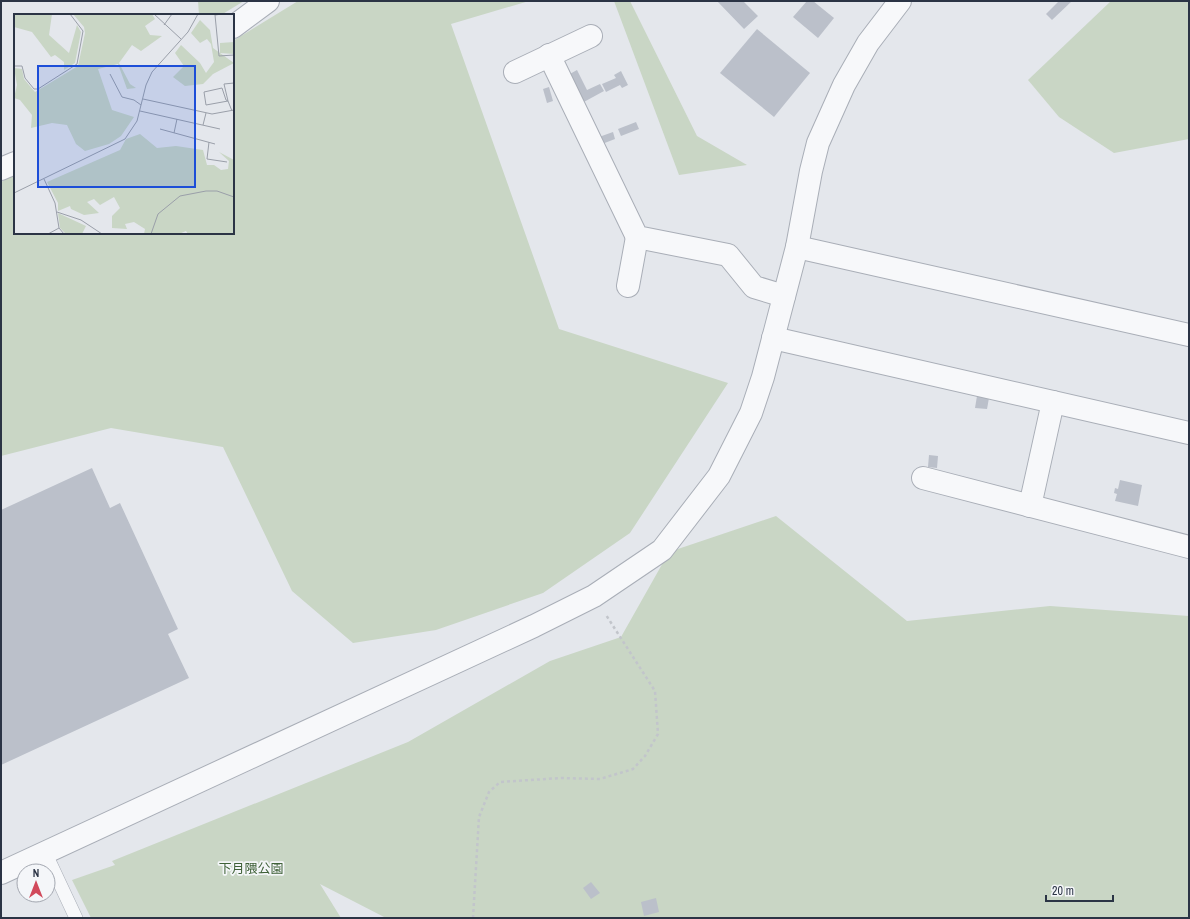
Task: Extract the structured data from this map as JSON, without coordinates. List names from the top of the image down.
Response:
{
  "parks": ["下月隈公園"],
  "scale_bar": "20 m",
  "north": "top"
}
